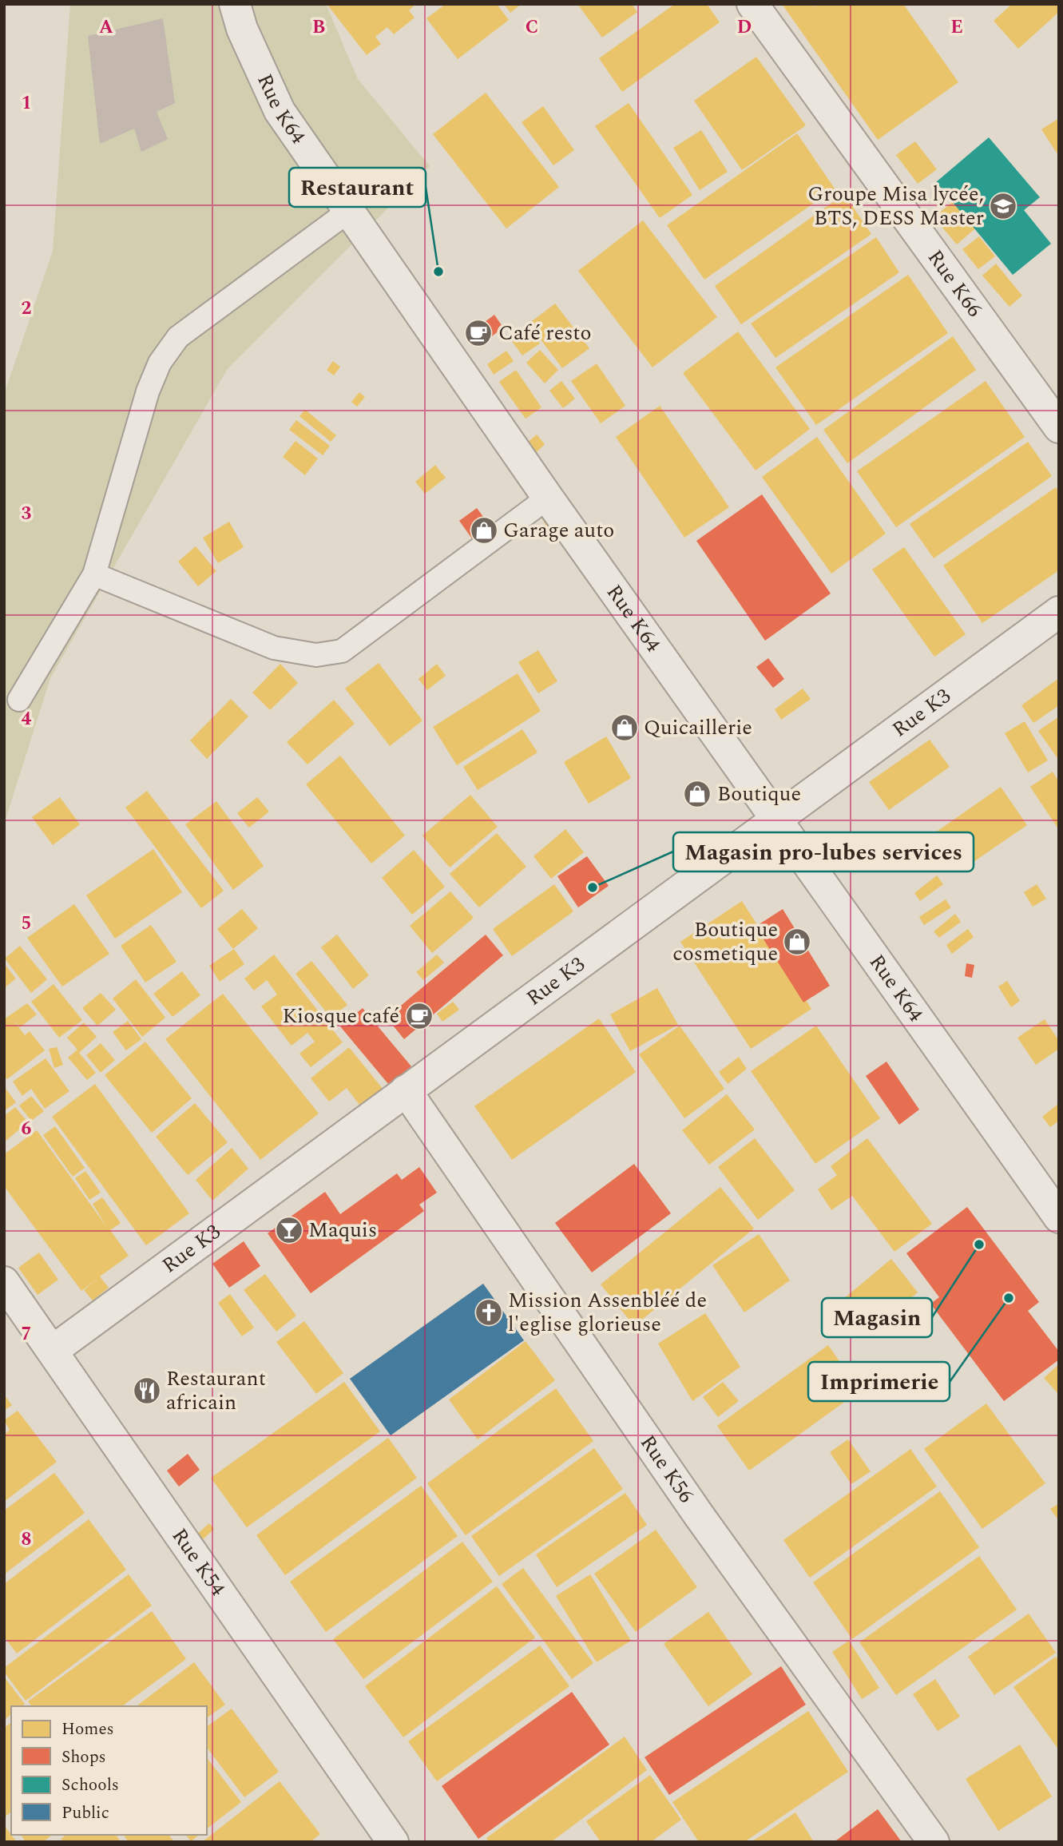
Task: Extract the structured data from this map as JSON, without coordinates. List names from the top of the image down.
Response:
{
  "streets": {
    "street": [
      "Rue K64",
      "Rue K66",
      "Rue K3",
      "Rue K56",
      "Rue K54"
    ]
  },
  "crossings": [
    ["Rue K64", "Rue K3"],
    ["Rue K3", "Rue K56"],
    ["Rue K3", "Rue K54"]
  ],
  "places": {
    "school or university": ["Groupe Misa lycée, BTS, DESS Master"],
    "other": [
      "Restaurant",
      "Magasin pro-lubes services",
      "Magasin",
      "Imprimerie"
    ],
    "cafe": ["Café resto", "Kiosque café"],
    "shop": [
      "Garage auto",
      "Quicaillerie",
      "Boutique",
      "Boutique cosmetique"
    ],
    "bar": ["Maquis"],
    "church": ["Mission Assenbléé de l'eglise glorieuse"],
    "restaurant": ["Restaurant africain"]
  },
  "legend": [
    "Homes",
    "Shops",
    "Schools",
    "Public"
  ],
  "grid": {
    "columns": [
      "A",
      "B",
      "C",
      "D",
      "E"
    ],
    "rows": [
      "1",
      "2",
      "3",
      "4",
      "5",
      "6",
      "7",
      "8"
    ]
  }
}
